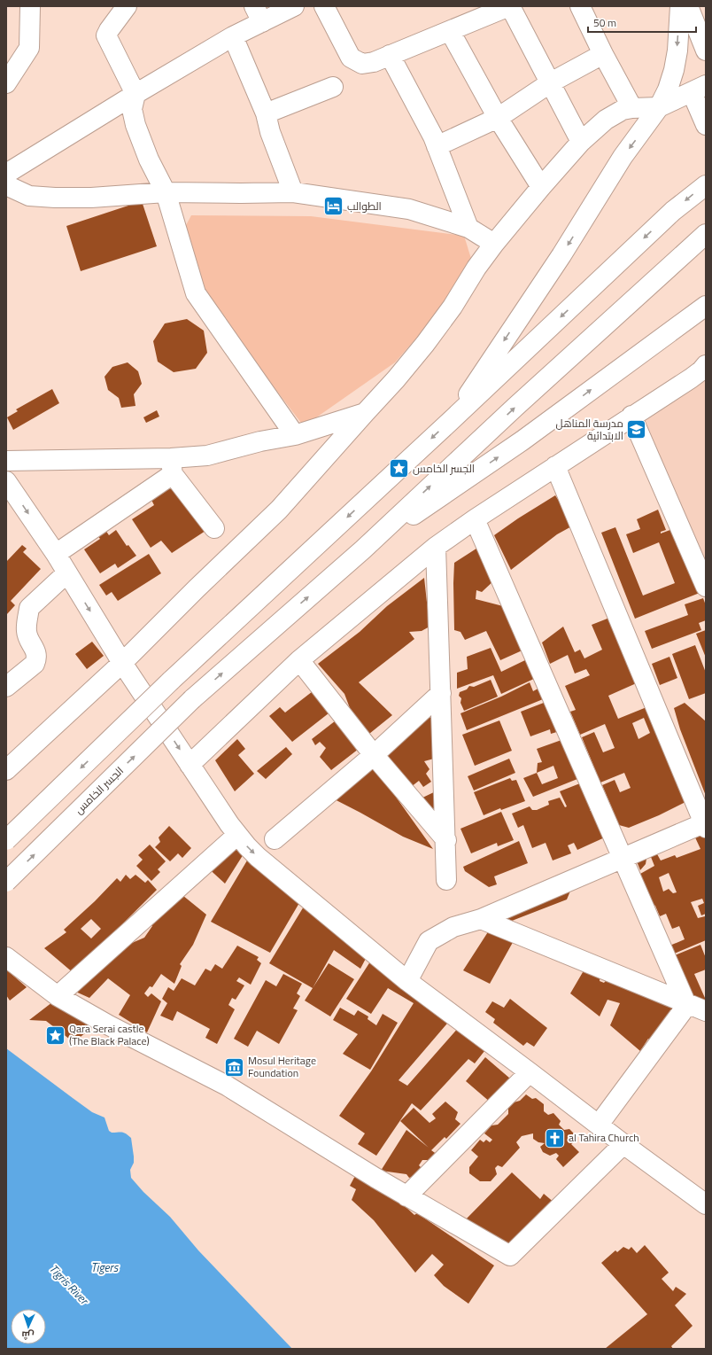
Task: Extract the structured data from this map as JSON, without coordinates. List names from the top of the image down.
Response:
{
  "streets": {
    "street": ["الجسر الخامس"]
  },
  "water": ["Tigers", "Tigris River"],
  "places": {
    "hotel": ["الطوالب"],
    "school or university": ["مدرسة المناهل الابتدائية"],
    "place": ["الجسر الخامس", "Qara Serai castle (The Black Palace)"],
    "museum": ["Mosul Heritage Foundation"],
    "church": ["al Tahira Church"]
  },
  "scale_bar": "50 m",
  "north": "bottom"
}
